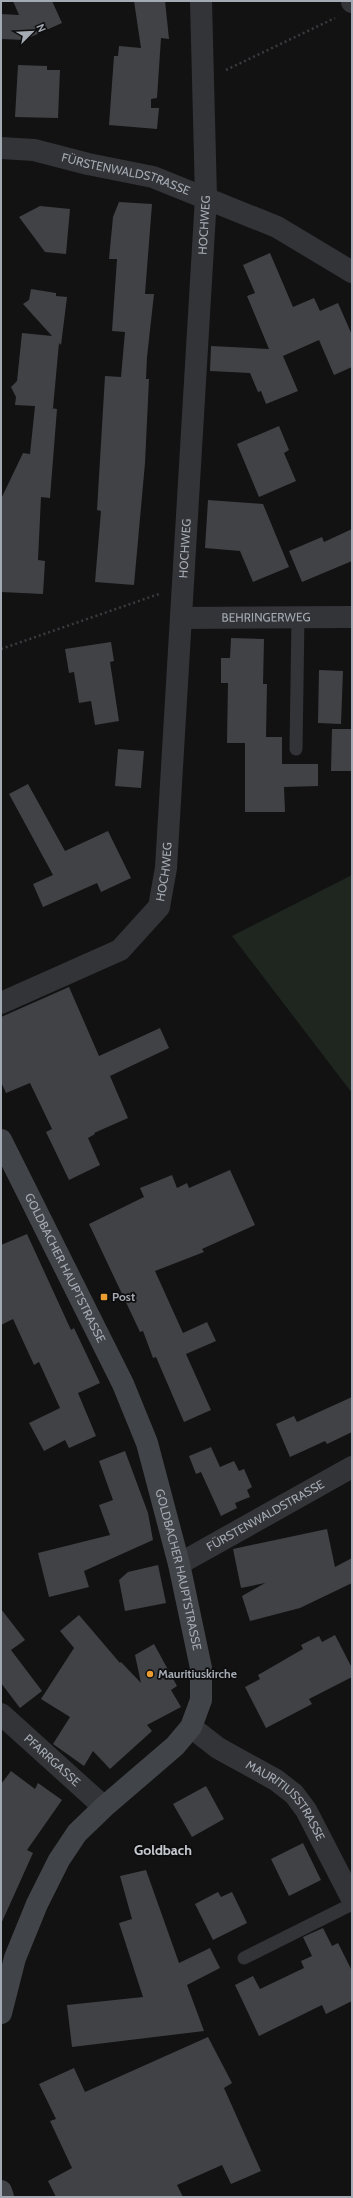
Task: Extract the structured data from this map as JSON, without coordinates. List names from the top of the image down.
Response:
{
  "streets": {
    "street": [
      "FÜRSTENWALDSTRASSE",
      "HOCHWEG",
      "BEHRINGERWEG",
      "GOLDBACHER HAUPTSTRASSE",
      "PFARRGASSE",
      "MAURITIUSSTRASSE"
    ]
  },
  "crossings": [
    ["FÜRSTENWALDSTRASSE", "HOCHWEG"],
    ["FÜRSTENWALDSTRASSE", "GOLDBACHER HAUPTSTRASSE"],
    ["HOCHWEG", "BEHRINGERWEG"],
    ["GOLDBACHER HAUPTSTRASSE", "PFARRGASSE"],
    ["GOLDBACHER HAUPTSTRASSE", "MAURITIUSSTRASSE"]
  ],
  "districts": ["Goldbach"],
  "places": {
    "transit": ["Post"],
    "other": ["Mauritiuskirche"]
  },
  "north": "top right"
}
